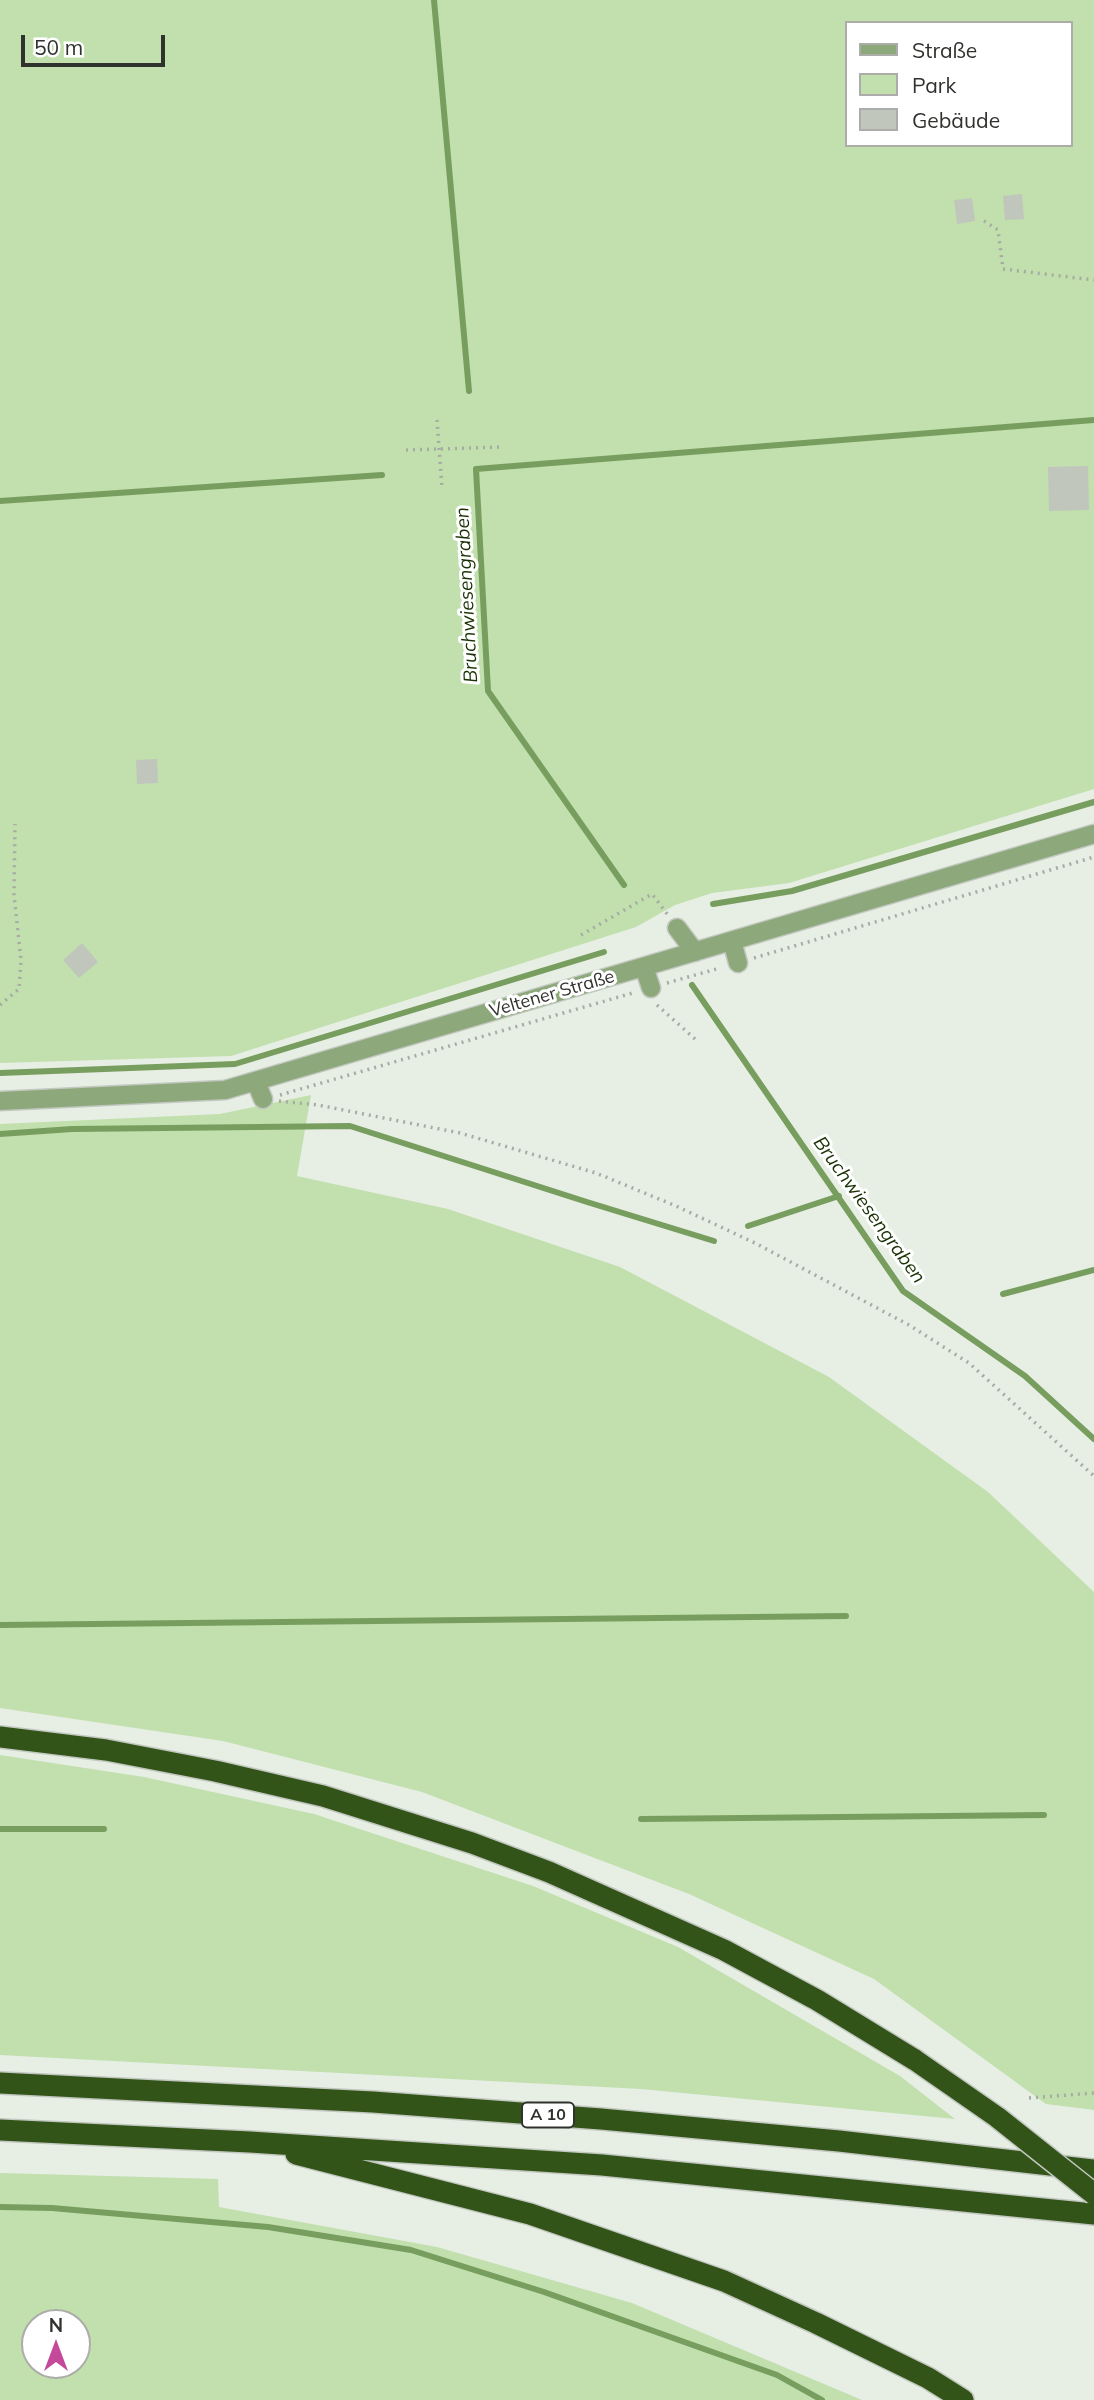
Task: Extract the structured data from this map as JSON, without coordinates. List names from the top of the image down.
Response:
{
  "streets": {
    "highway": ["A 10"],
    "street": ["Veltener Straße"]
  },
  "water": ["Bruchwiesengraben"],
  "legend": ["Straße", "Park", "Gebäude"],
  "scale_bar": "50 m",
  "north": "top"
}
